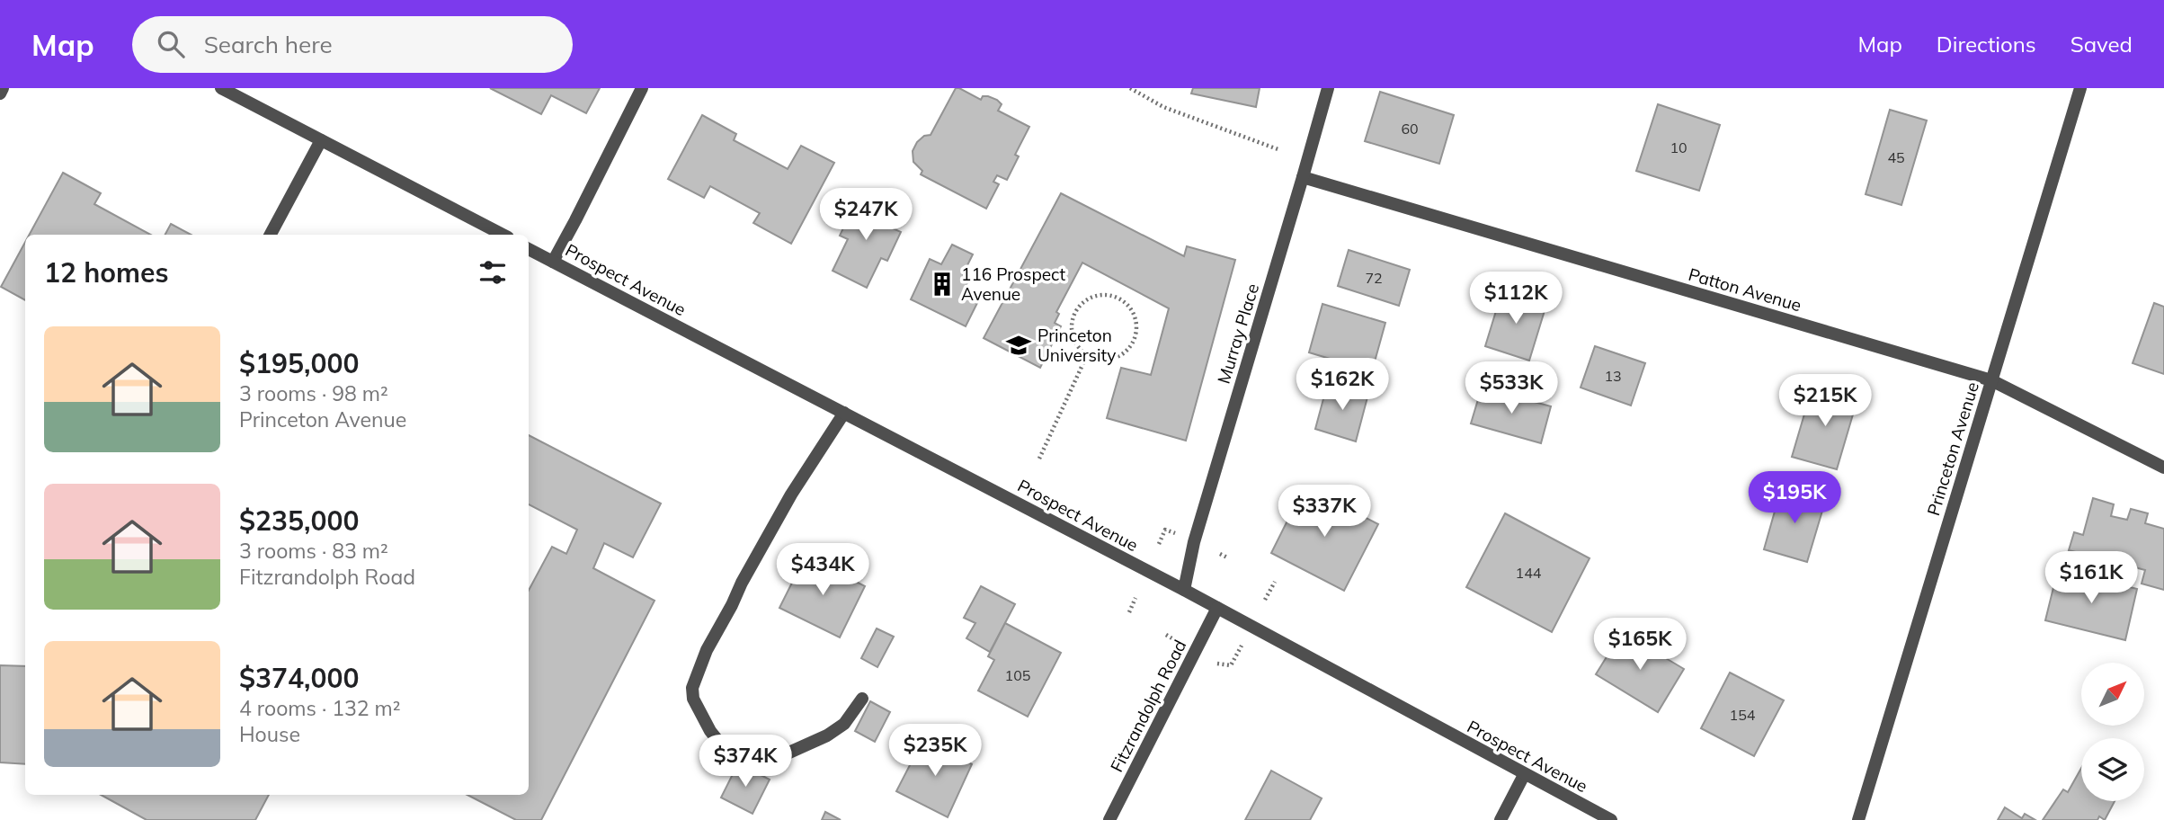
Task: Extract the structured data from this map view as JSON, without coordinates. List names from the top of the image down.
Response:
{
  "streets": {
    "street": [
      "Prospect Avenue",
      "Patton Avenue",
      "Murray Place",
      "Princeton Avenue",
      "Fitzrandolph Road"
    ]
  },
  "crossings": [
    ["Prospect Avenue", "Murray Place"],
    ["Prospect Avenue", "Fitzrandolph Road"],
    ["Patton Avenue", "Murray Place"],
    ["Patton Avenue", "Princeton Avenue"]
  ],
  "places": {
    "building": ["116 Prospect Avenue"],
    "school or university": ["Princeton University"]
  },
  "house_numbers": [
    "60",
    "10",
    "45",
    "72",
    "13",
    "144",
    "105",
    "154"
  ],
  "north": "top right",
  "page": {
    "header": "Map",
    "search": "Search here",
    "nav": ["Map", "Directions", "Saved"],
    "price": [
      "$247K",
      "$112K",
      "$162K",
      "$533K",
      "$215K",
      "$195K",
      "$337K",
      "$434K",
      "$161K",
      "$165K",
      "$235K",
      "$374K"
    ],
    "heading": "12 homes",
    "list": [
      {
        "name": "$195,000",
        "note": "3 rooms · 98 m² · Princeton Avenue"
      },
      {
        "name": "$235,000",
        "note": "3 rooms · 83 m² · Fitzrandolph Road"
      },
      {
        "name": "$374,000",
        "note": "4 rooms · 132 m² · House"
      }
    ]
  }
}
